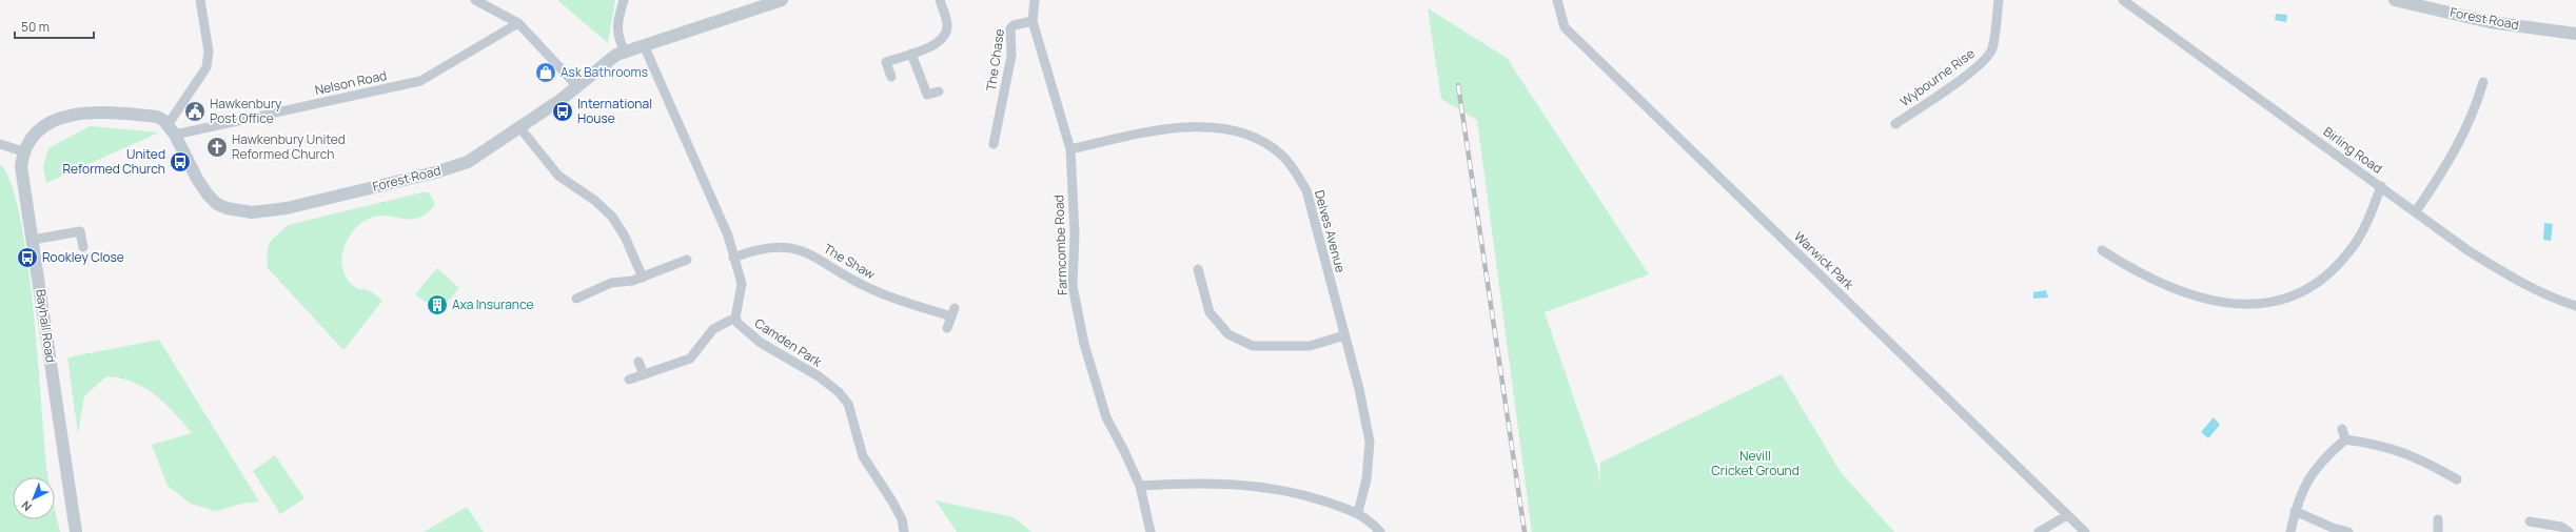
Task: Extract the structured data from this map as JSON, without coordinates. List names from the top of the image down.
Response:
{
  "streets": {
    "street": [
      "Forest Road",
      "The Chase",
      "Wybourne Rise",
      "Nelson Road",
      "Birling Road",
      "Delves Avenue",
      "Farmcombe Road",
      "Warwick Park",
      "The Shaw",
      "Bayhall Road",
      "Camden Park"
    ]
  },
  "crossings": [
    ["Forest Road", "Nelson Road"],
    ["The Chase", "Farmcombe Road"],
    ["Delves Avenue", "Farmcombe Road"]
  ],
  "parks": ["Nevill Cricket Ground"],
  "places": {
    "shop": ["Ask Bathrooms"],
    "public building": ["Hawkenbury Post Office"],
    "bus stop": ["International House", "United Reformed Church", "Rookley Close"],
    "church": ["Hawkenbury United Reformed Church"],
    "building": ["Axa Insurance"]
  },
  "scale_bar": "50 m",
  "north": "bottom left"
}
